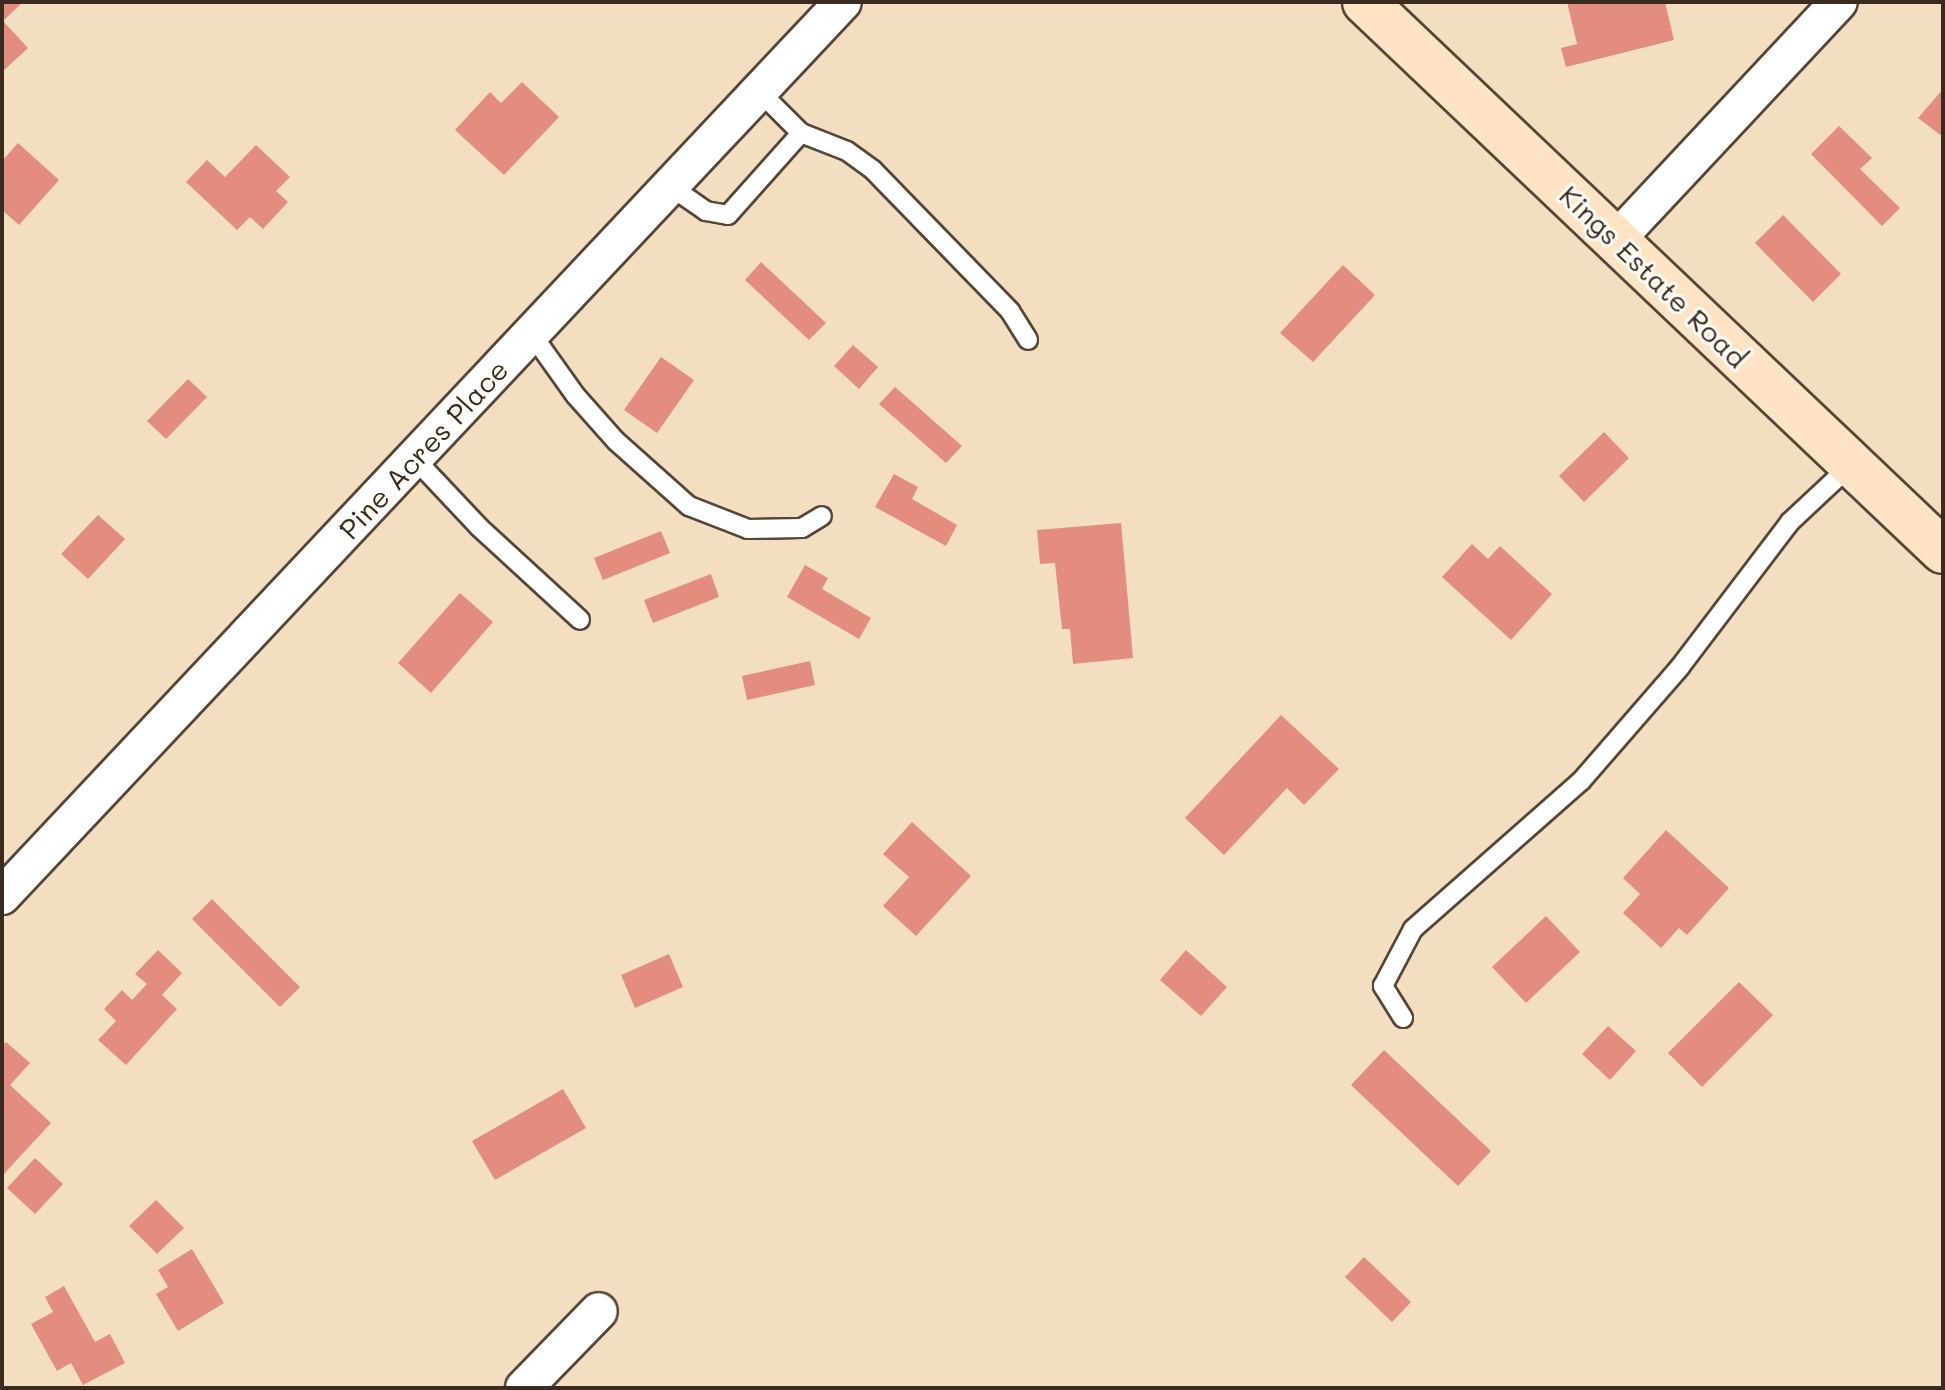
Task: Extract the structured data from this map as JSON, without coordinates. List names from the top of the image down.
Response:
{
  "streets": {
    "street": ["Kings Estate Road", "Pine Acres Place"]
  }
}
